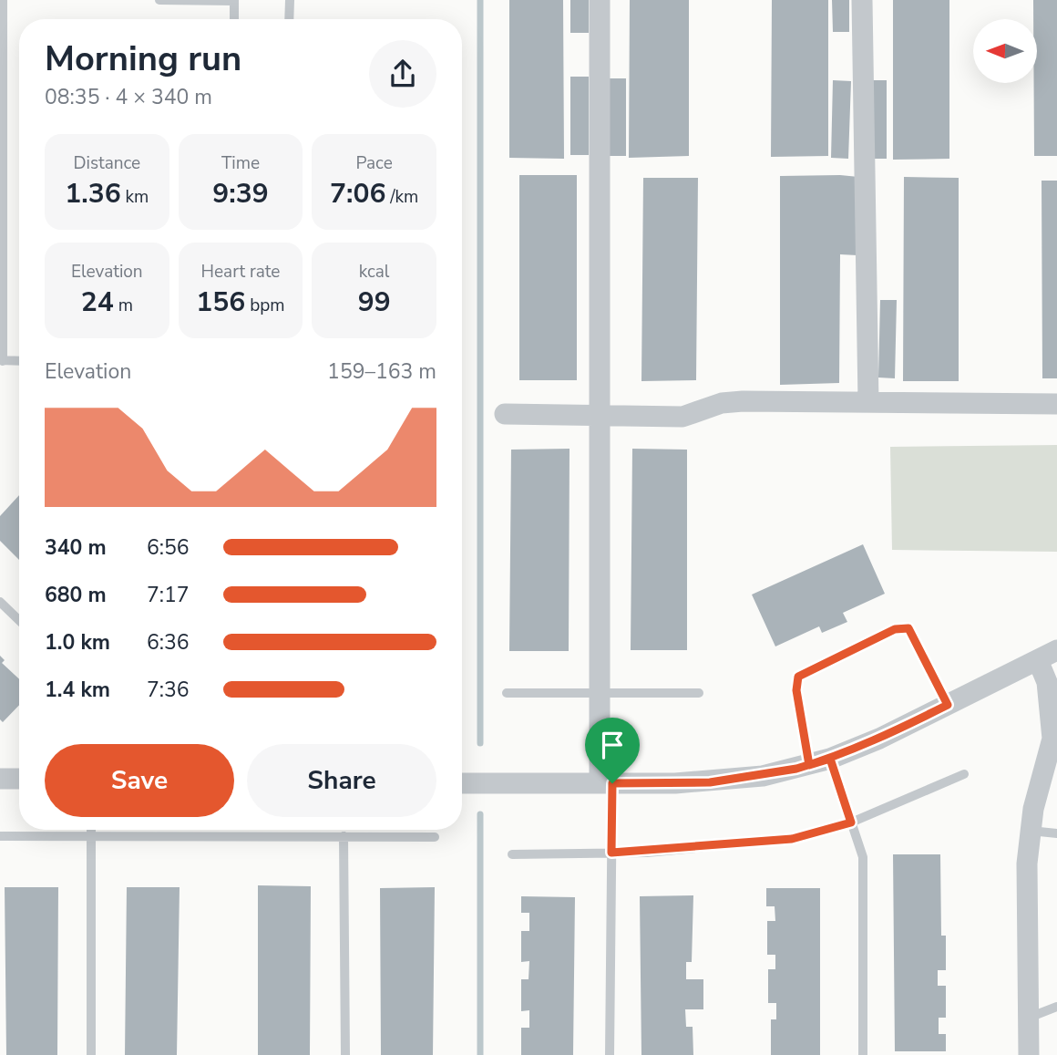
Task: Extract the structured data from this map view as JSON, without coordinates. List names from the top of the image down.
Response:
{
  "north": "left",
  "page": {
    "heading": ["Morning run", "08:35 · 4 × 340 m"],
    "stats": [
      ["Distance", "1.36 km"],
      ["Time", "9:39"],
      ["Pace", "7:06 /km"],
      ["Elevation", "24 m"],
      ["Heart rate", "156 bpm"],
      ["kcal", "99"]
    ],
    "chart": ["Elevation", "159–163 m"],
    "list": [
      {
        "name": "340 m",
        "note": "6:56"
      },
      {
        "name": "680 m",
        "note": "7:17"
      },
      {
        "name": "1.0 km",
        "note": "6:36"
      },
      {
        "name": "1.4 km",
        "note": "7:36"
      }
    ],
    "buttons": ["Save", "Share"]
  }
}
